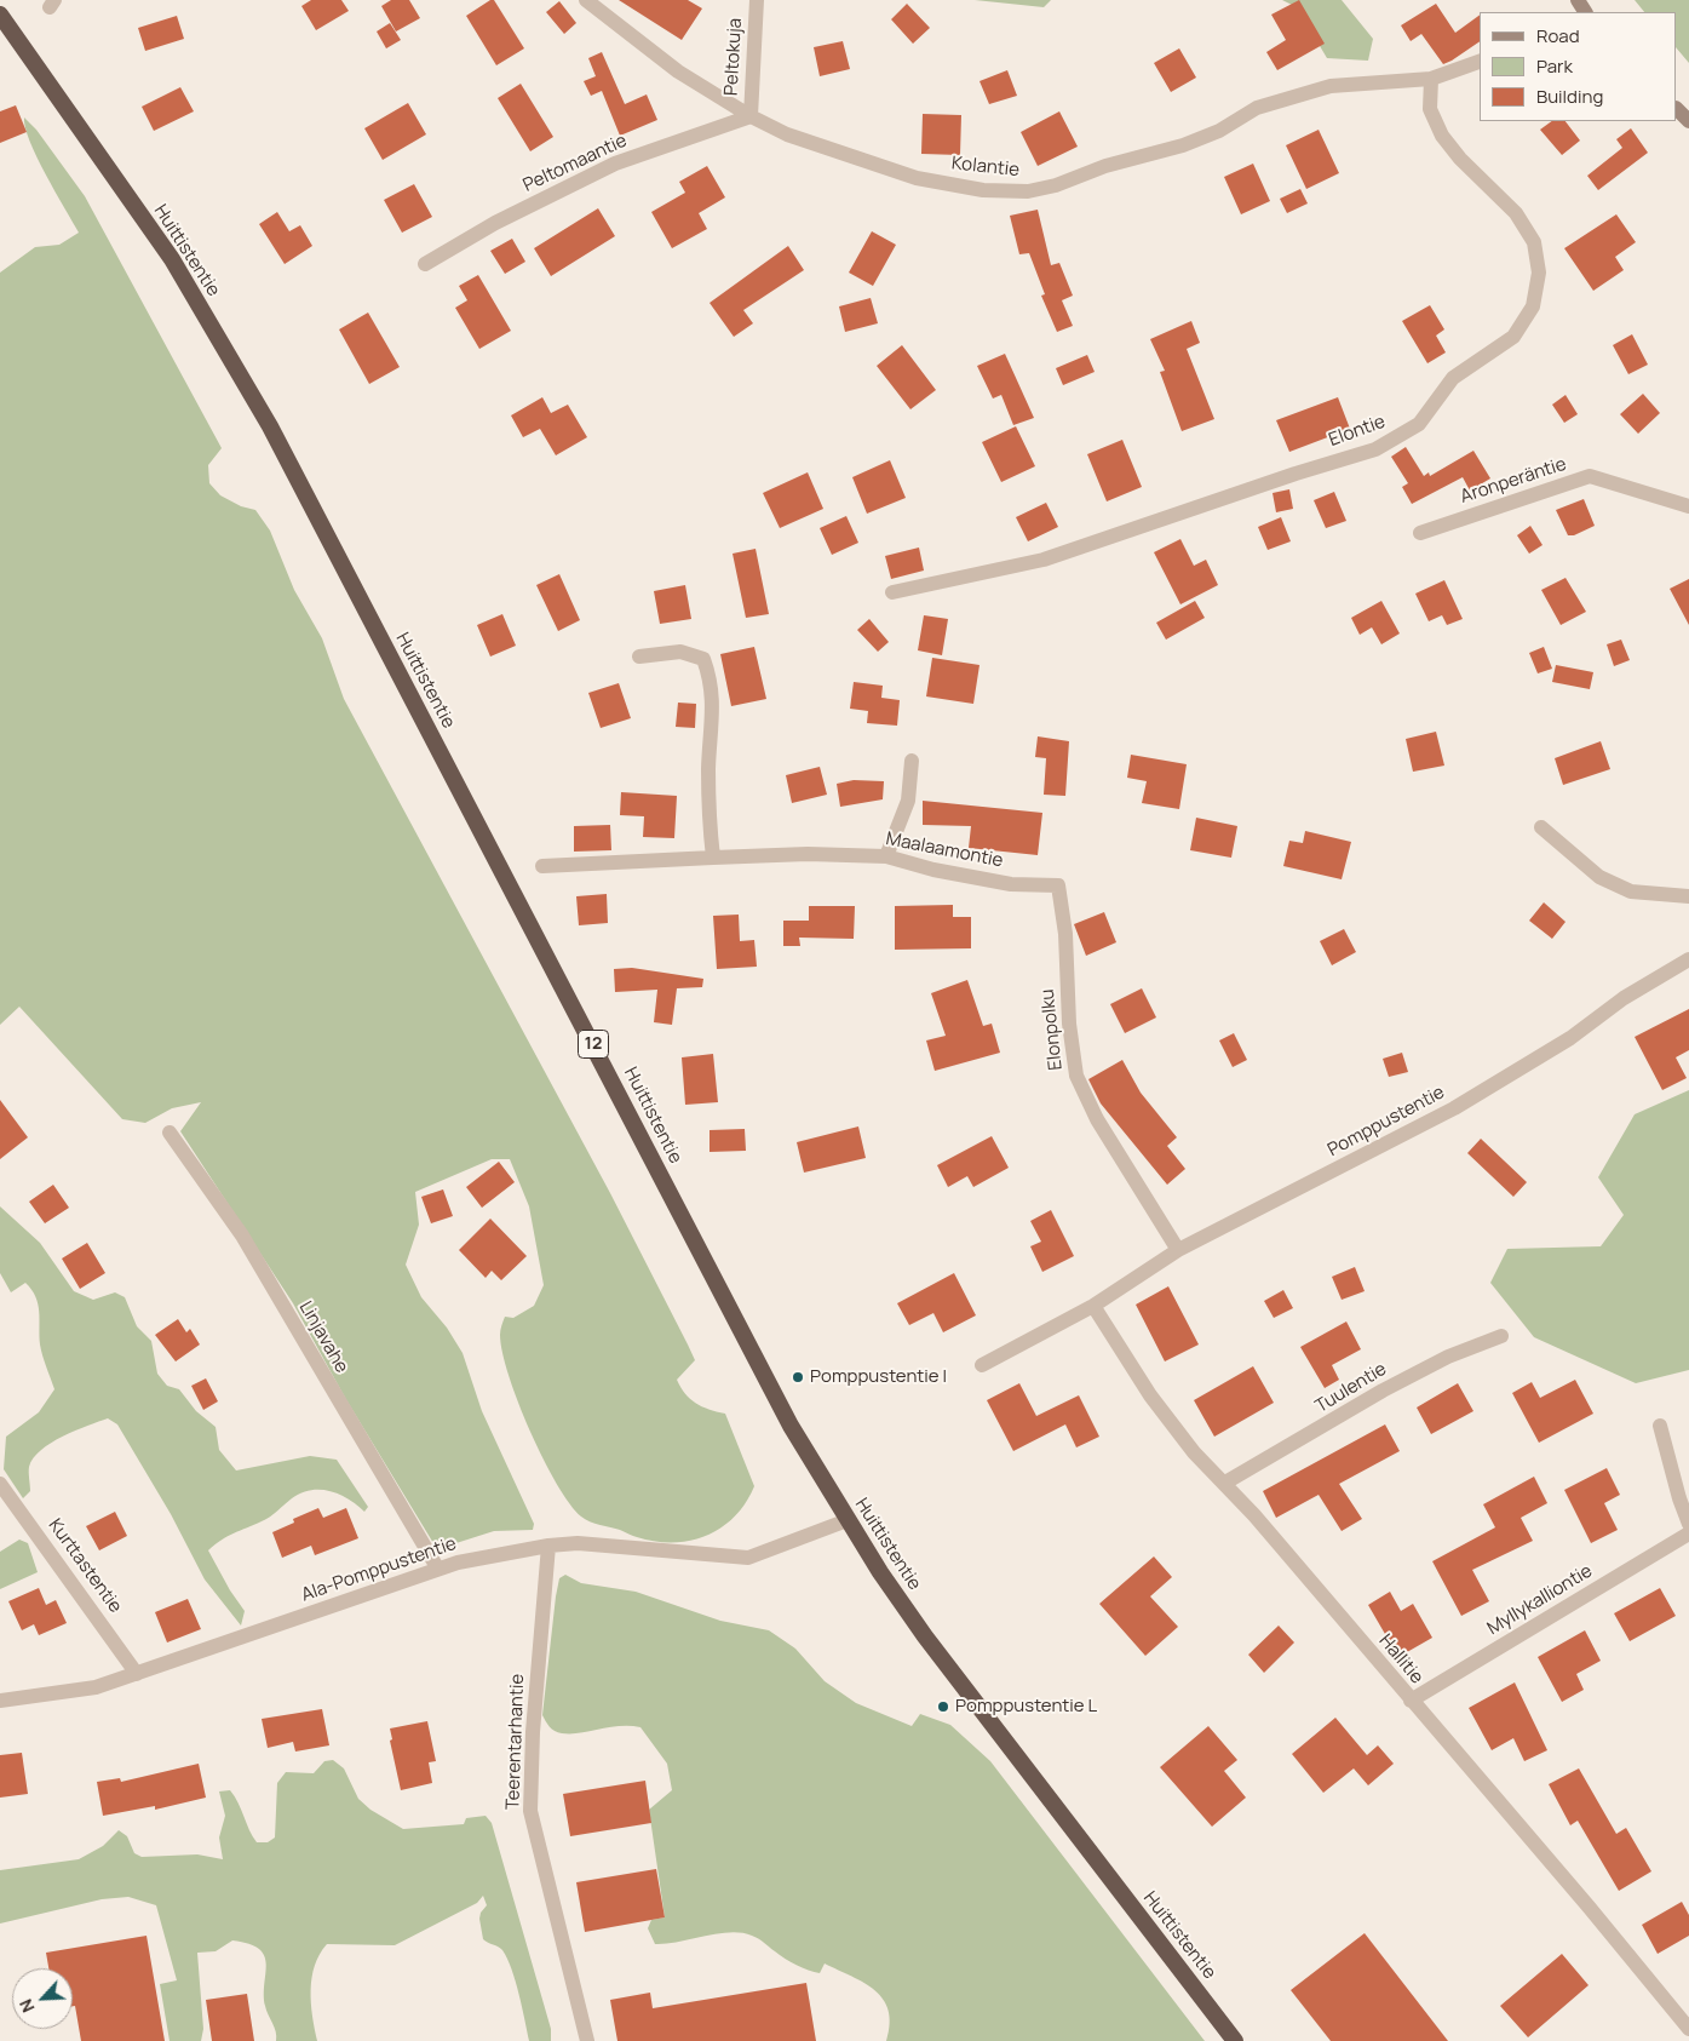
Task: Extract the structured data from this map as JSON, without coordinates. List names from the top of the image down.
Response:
{
  "streets": {
    "highway": ["Huittistentie", "12"],
    "street": [
      "Peltokuja",
      "Peltomaantie",
      "Kolantie",
      "Elontie",
      "Aronperäntie",
      "Maalaamontie",
      "Elonpolku",
      "Pomppustentie",
      "Linjavahe",
      "Tuulentie",
      "Kurttastentie",
      "Ala-Pomppustentie",
      "Myllykalliontie",
      "Hallitie",
      "Teerentarhantie"
    ]
  },
  "crossings": [
    ["Peltokuja", "Peltomaantie"],
    ["Peltokuja", "Kolantie"],
    ["Peltomaantie", "Kolantie"],
    ["Kolantie", "Elontie"],
    ["Huittistentie", "Ala-Pomppustentie"],
    ["Maalaamontie", "Elonpolku"],
    ["Elonpolku", "Pomppustentie"],
    ["Pomppustentie", "Hallitie"],
    ["Linjavahe", "Ala-Pomppustentie"],
    ["Tuulentie", "Hallitie"],
    ["Kurttastentie", "Ala-Pomppustentie"],
    ["Ala-Pomppustentie", "Teerentarhantie"],
    ["Myllykalliontie", "Hallitie"]
  ],
  "places": ["Pomppustentie I", "Pomppustentie L"],
  "legend": ["Road", "Park", "Building"],
  "north": "bottom left"
}
